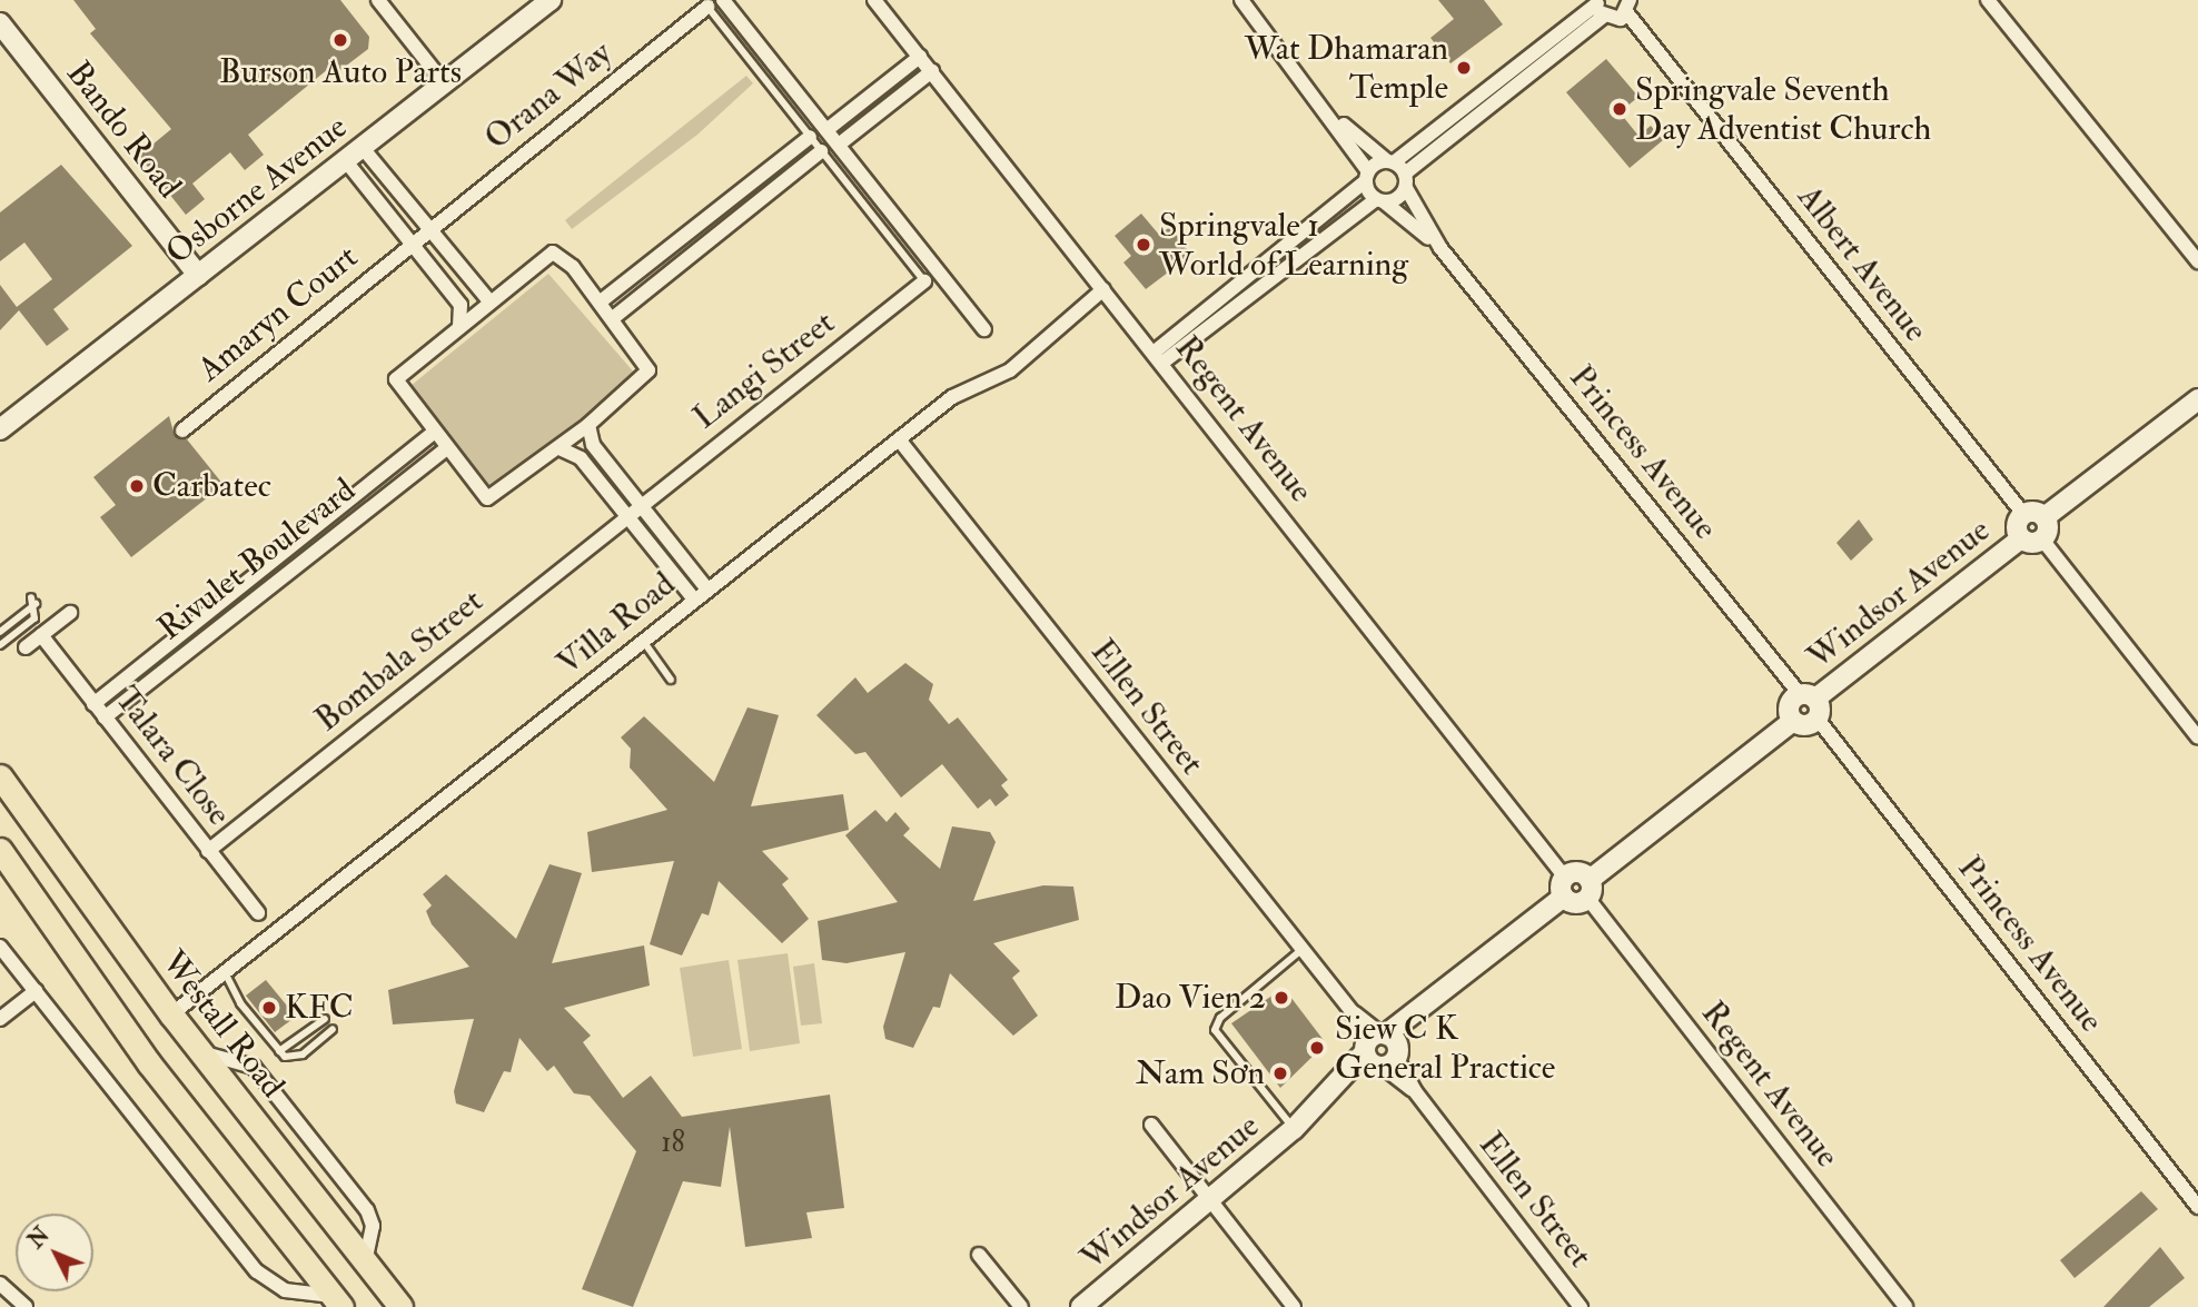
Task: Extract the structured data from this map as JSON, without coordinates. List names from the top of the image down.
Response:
{
  "streets": {
    "main road": ["Westall Road"],
    "street": [
      "Orana Way",
      "Bando Road",
      "Osborne Avenue",
      "Albert Avenue",
      "Amaryn Court",
      "Langi Street",
      "Regent Avenue",
      "Princess Avenue",
      "Rivulet Boulevard",
      "Windsor Avenue",
      "Villa Road",
      "Bombala Street",
      "Ellen Street",
      "Talara Close"
    ]
  },
  "crossings": [
    ["Orana Way", "Amaryn Court"],
    ["Bando Road", "Osborne Avenue"],
    ["Langi Street", "Bombala Street"],
    ["Regent Avenue", "Windsor Avenue"],
    ["Regent Avenue", "Villa Road"],
    ["Princess Avenue", "Windsor Avenue"],
    ["Rivulet Boulevard", "Talara Close"],
    ["Windsor Avenue", "Ellen Street"],
    ["Villa Road", "Ellen Street"],
    ["Villa Road", "Westall Road"],
    ["Bombala Street", "Talara Close"]
  ],
  "places": [
    "Burson Auto Parts",
    "Wat Dhamaran Temple",
    "Springvale Seventh Day Adventist Church",
    "Springvale 1 World of Learning",
    "Carbatec",
    "Dao Vien 2",
    "KFC",
    "Siew C K General Practice",
    "Nam Sơn"
  ],
  "house_numbers": ["18"],
  "north": "top left"
}
